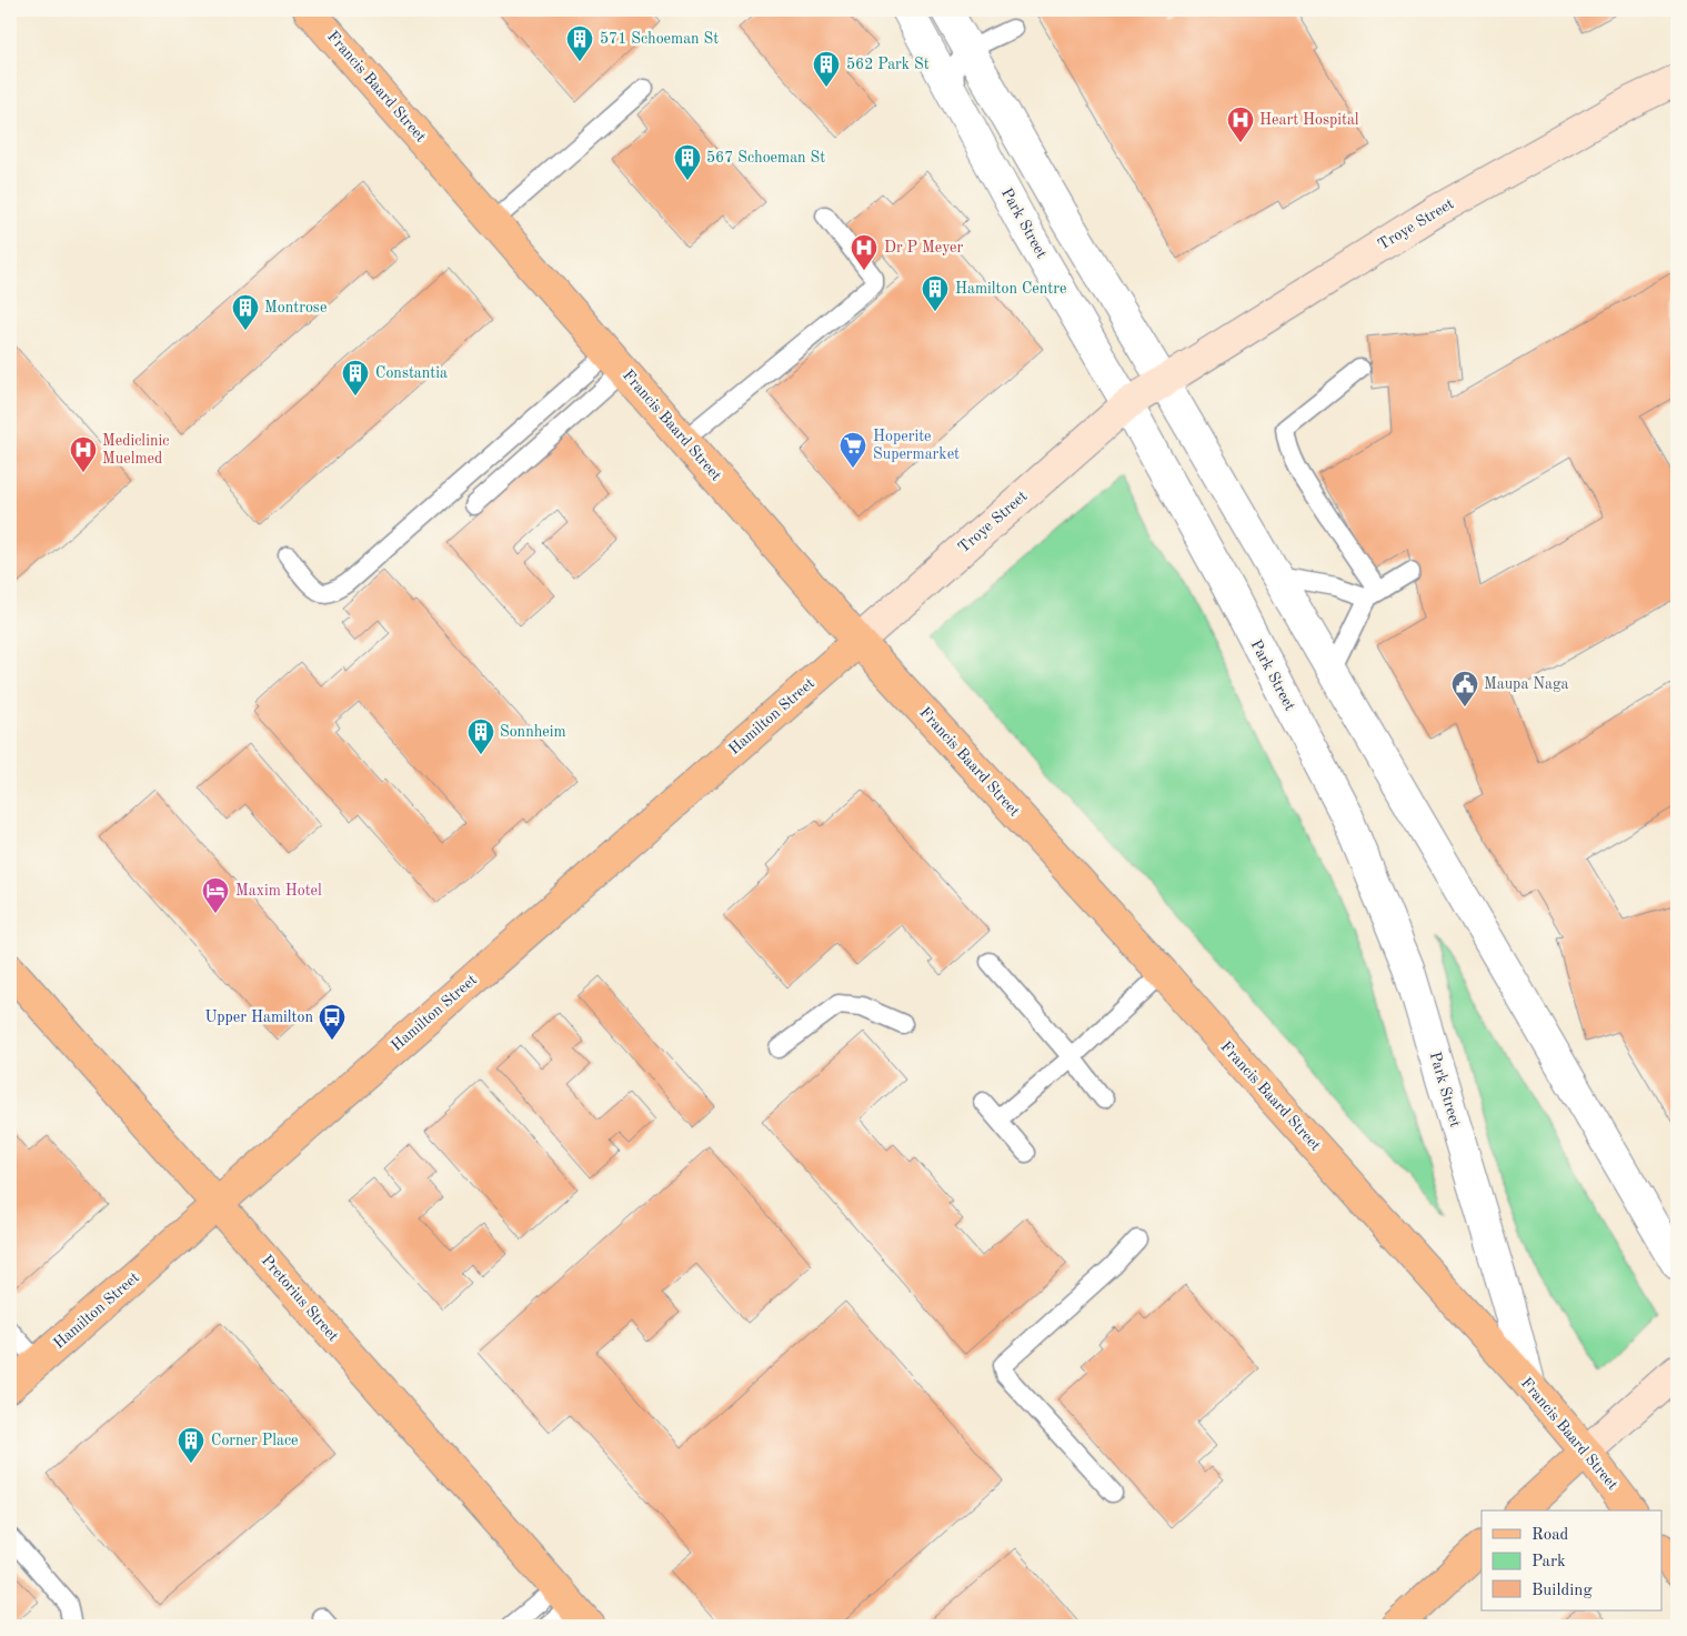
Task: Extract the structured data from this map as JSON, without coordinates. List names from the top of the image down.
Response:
{
  "streets": {
    "main road": [
      "Francis Baard Street",
      "Troye Street",
      "Hamilton Street",
      "Pretorius Street"
    ],
    "street": ["Park Street"]
  },
  "crossings": [
    ["Francis Baard Street", "Park Street"],
    ["Francis Baard Street", "Troye Street"],
    ["Francis Baard Street", "Hamilton Street"],
    ["Park Street", "Troye Street"],
    ["Troye Street", "Hamilton Street"],
    ["Hamilton Street", "Pretorius Street"]
  ],
  "places": {
    "building": [
      "571 Schoeman St",
      "562 Park St",
      "567 Schoeman St",
      "Hamilton Centre",
      "Montrose",
      "Constantia",
      "Sonnheim",
      "Corner Place"
    ],
    "hospital": ["Heart Hospital", "Dr P Meyer", "Mediclinic Muelmed"],
    "supermarket": ["Hoperite Supermarket"],
    "public building": ["Maupa Naga"],
    "hotel": ["Maxim Hotel"],
    "bus stop": ["Upper Hamilton"]
  },
  "legend": ["Road", "Park", "Building"]
}
